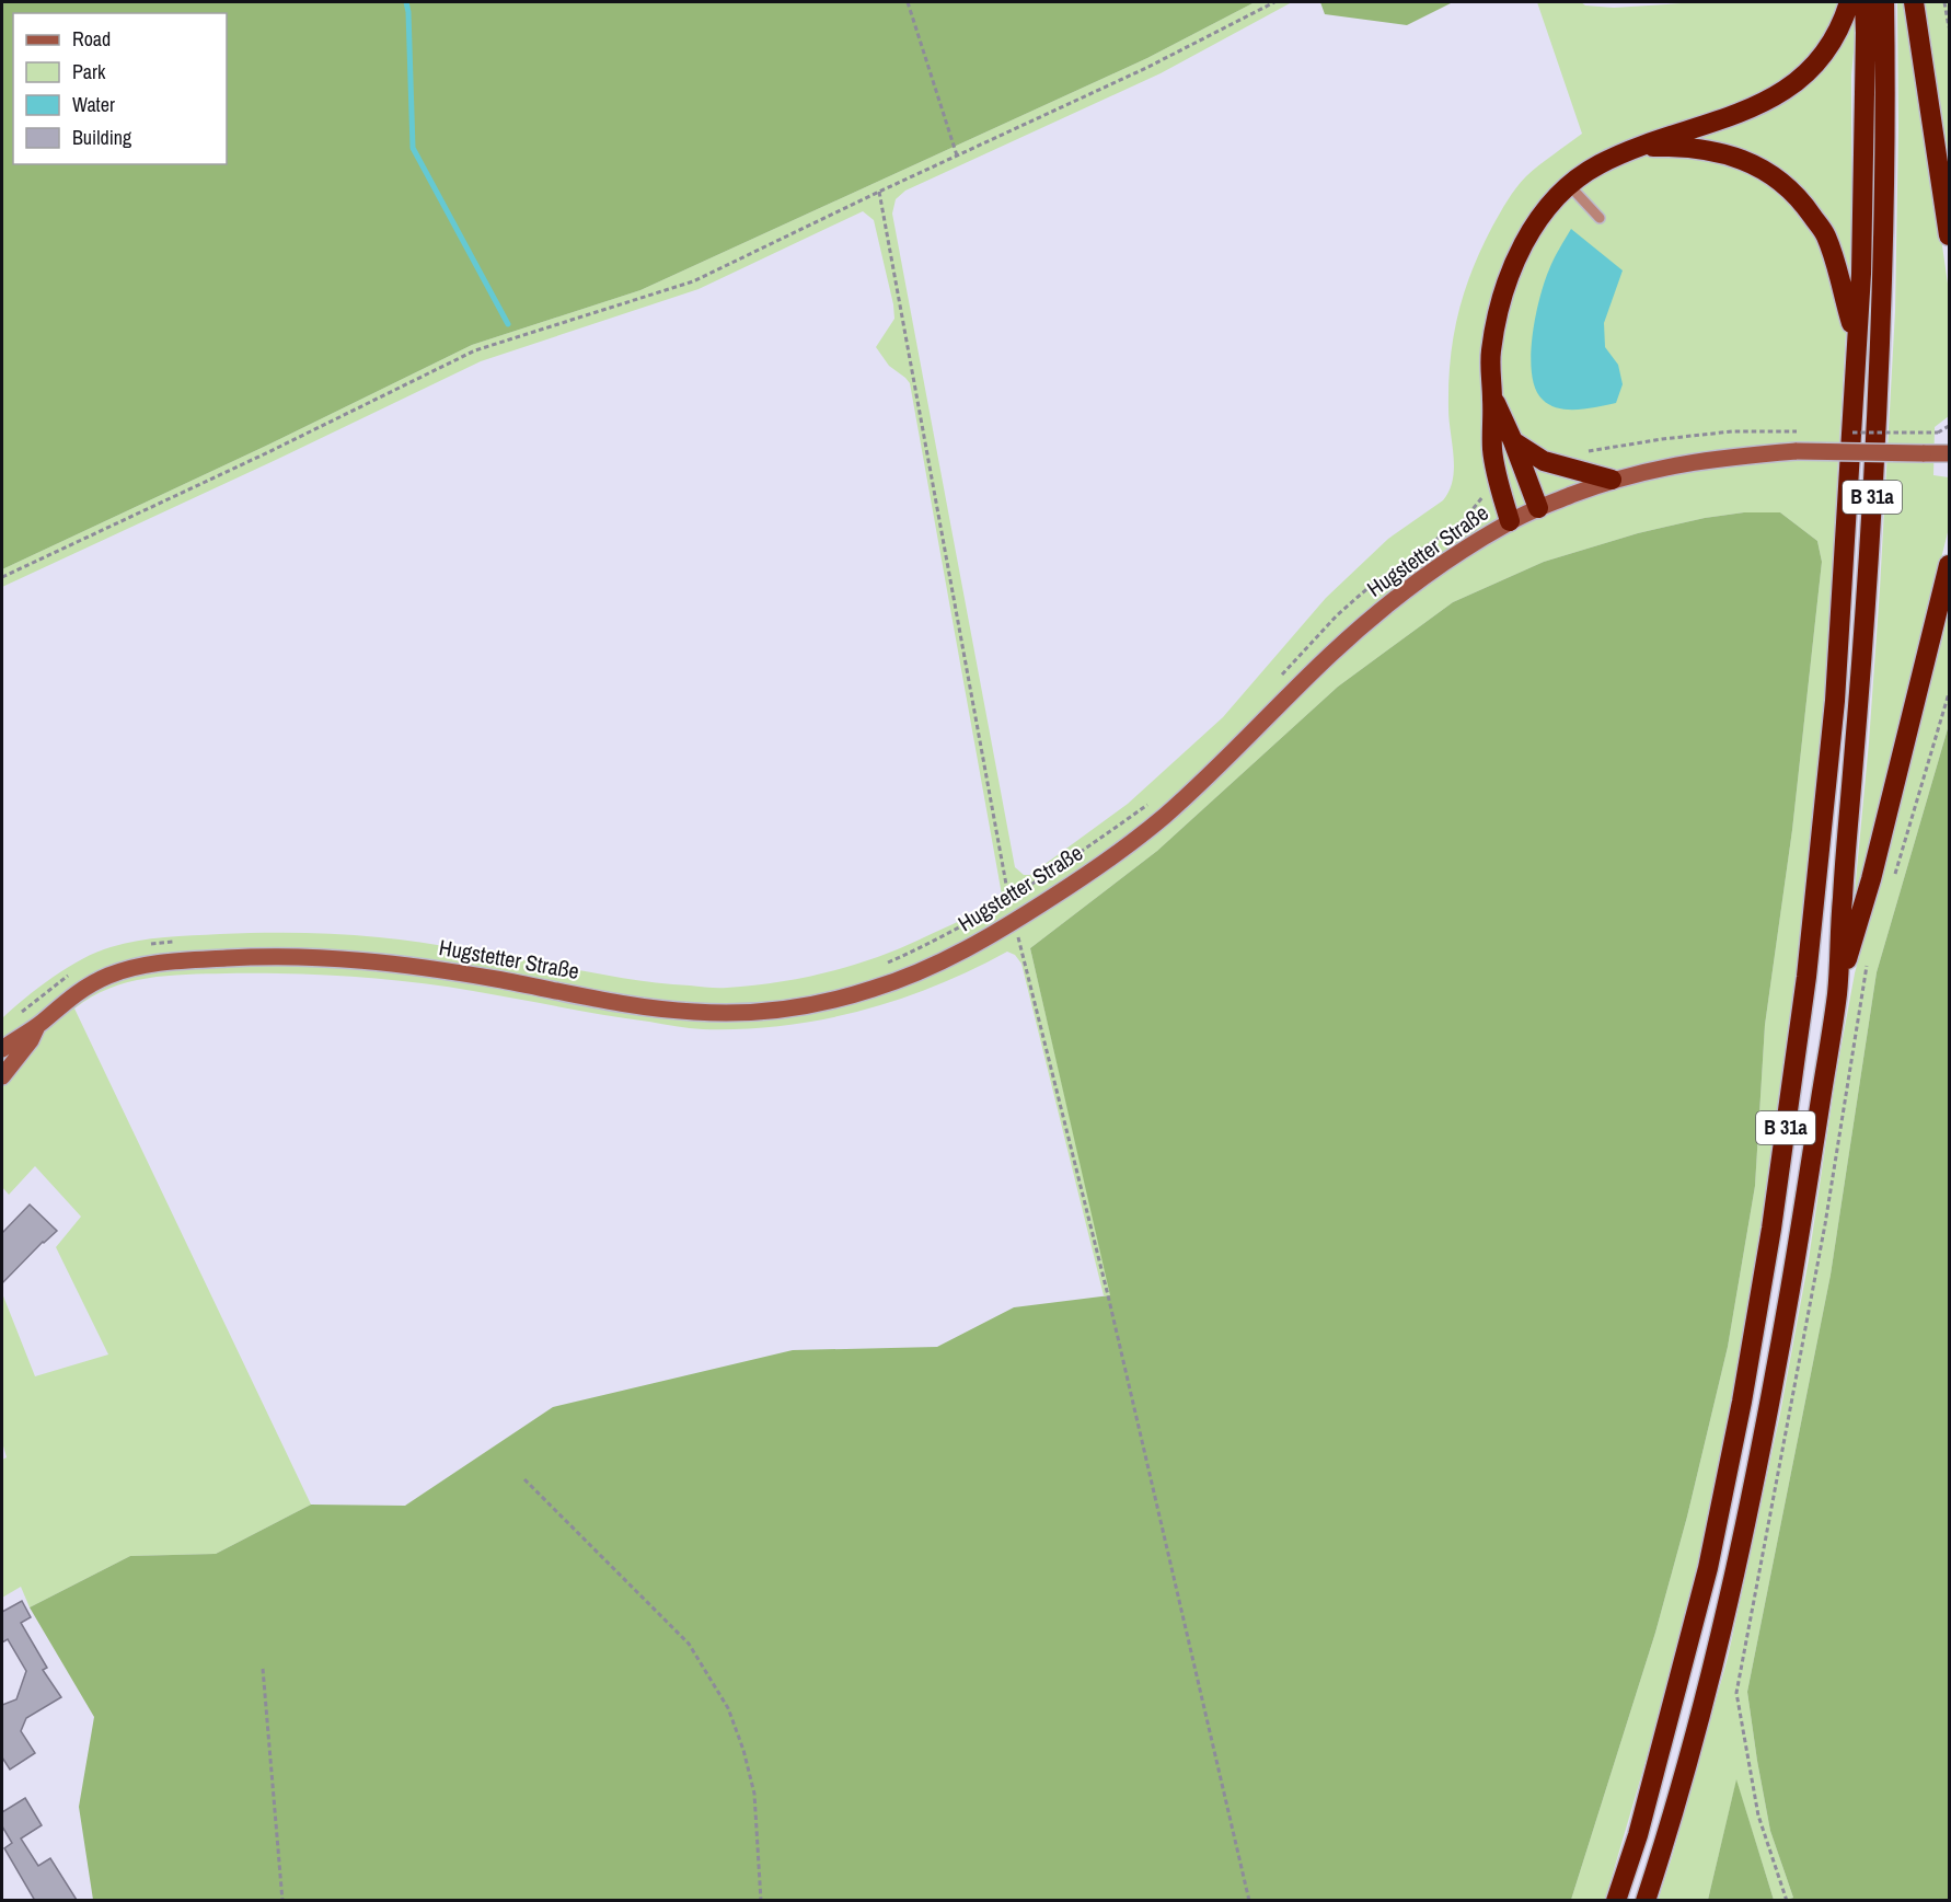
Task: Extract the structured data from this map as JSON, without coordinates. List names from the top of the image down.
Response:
{
  "streets": {
    "highway": ["B 31a"],
    "street": ["Hugstetter Straße"]
  },
  "legend": [
    "Road",
    "Park",
    "Water",
    "Building"
  ]
}
